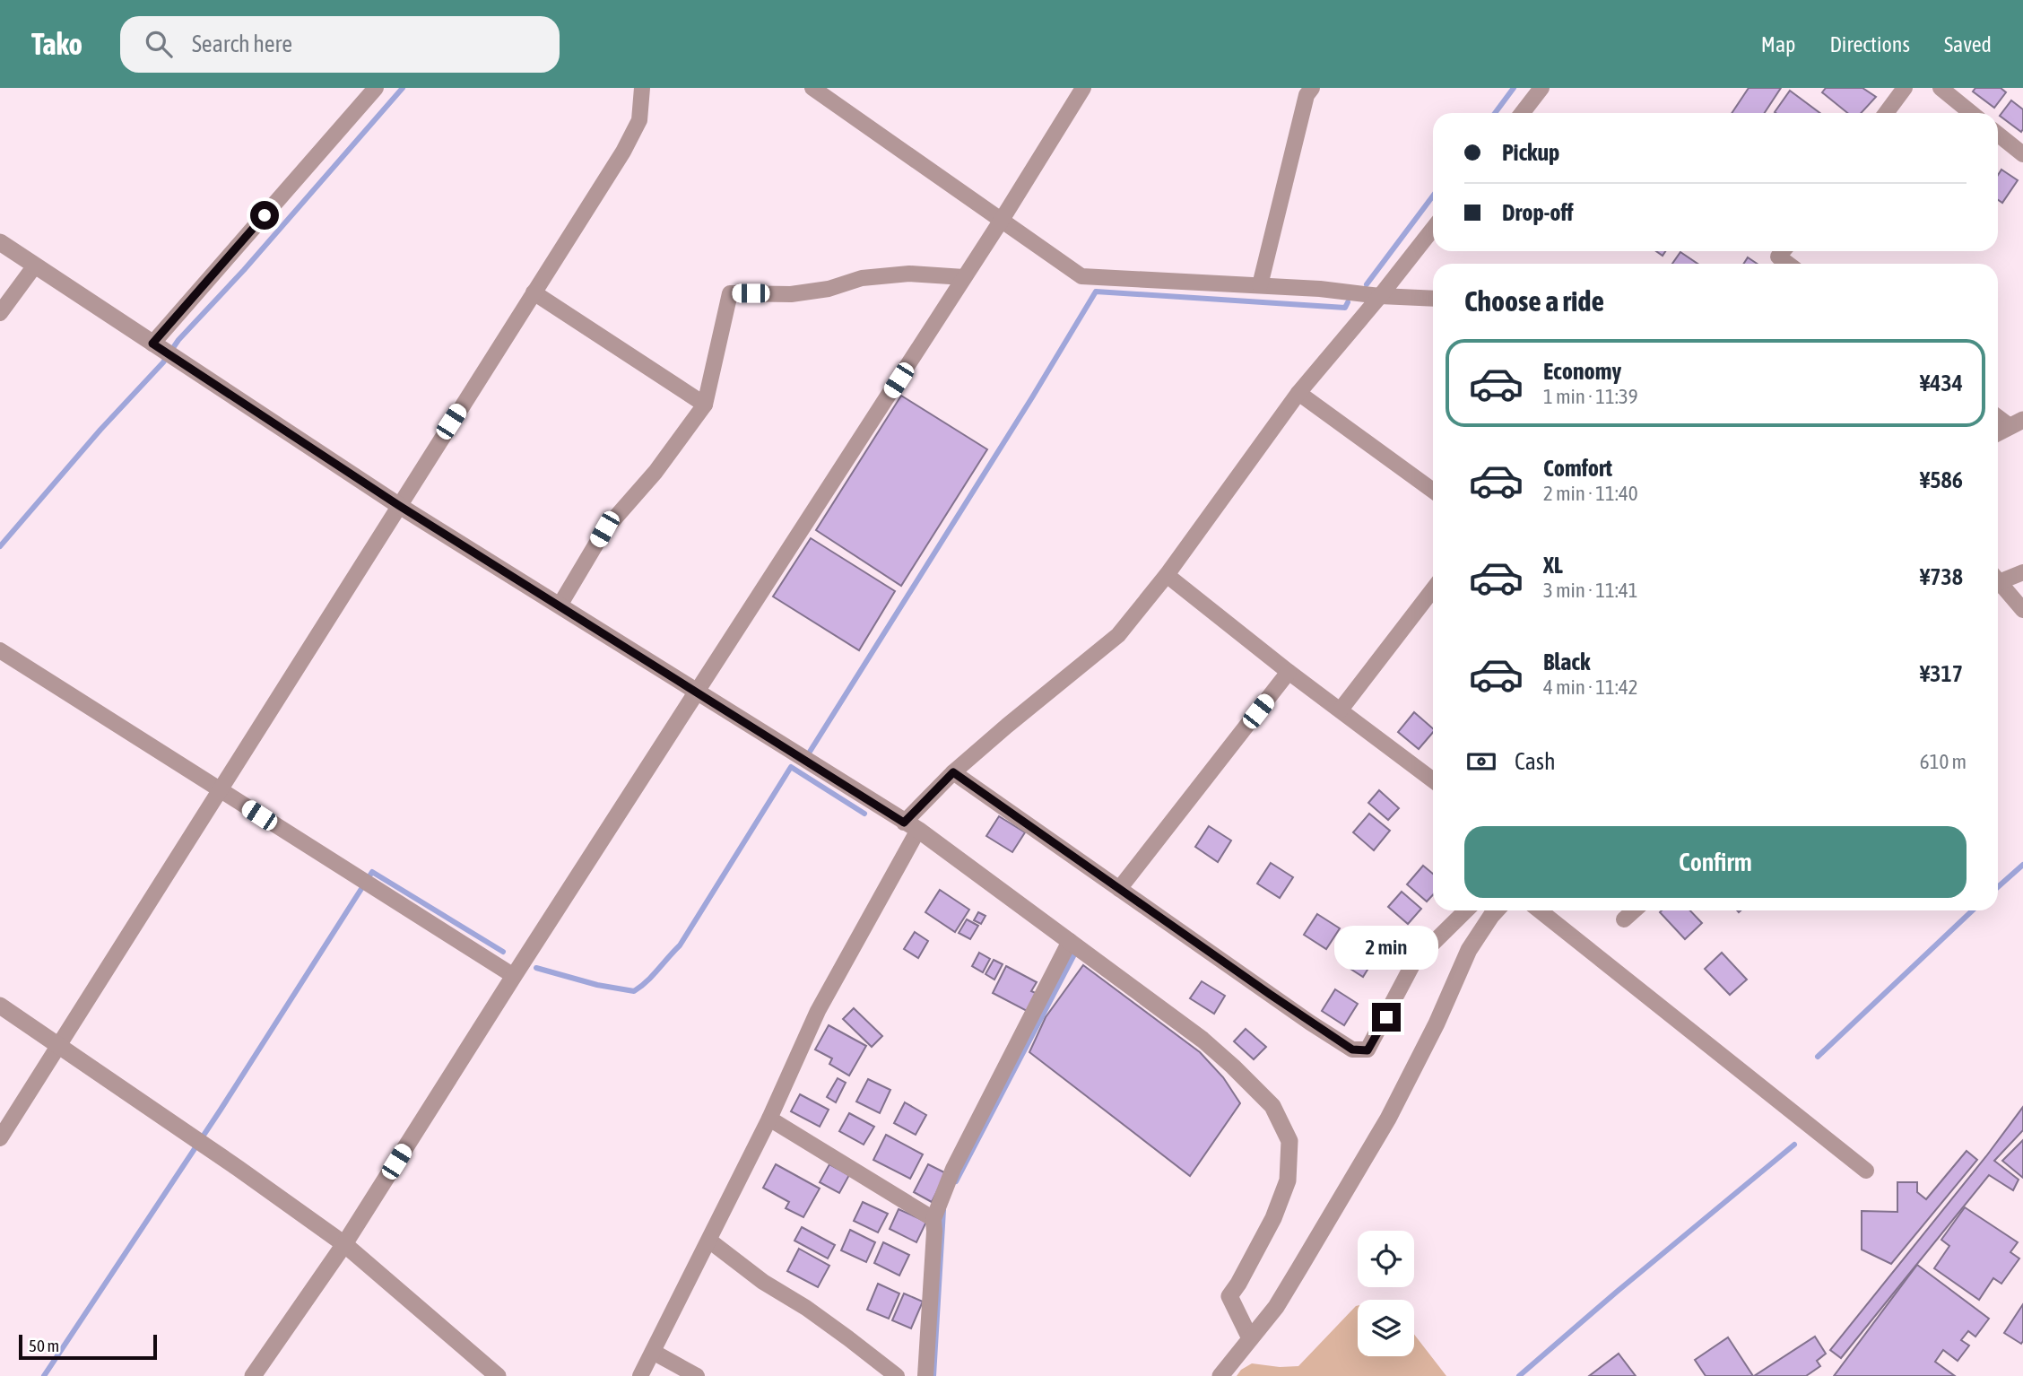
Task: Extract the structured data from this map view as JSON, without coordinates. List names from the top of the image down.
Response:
{
  "scale_bar": "50 m",
  "page": {
    "header": "Tako",
    "search": "Search here",
    "nav": ["Map", "Directions", "Saved"],
    "banner": ["Pickup", "Drop-off"],
    "heading": "Choose a ride",
    "list": [
      {
        "name": "Economy",
        "note": "1 min · 11:39",
        "value": "¥434"
      },
      {
        "name": "Comfort",
        "note": "2 min · 11:40",
        "value": "¥586"
      },
      {
        "name": "XL",
        "note": "3 min · 11:41",
        "value": "¥738"
      },
      {
        "name": "Black",
        "note": "4 min · 11:42",
        "value": "¥317"
      }
    ],
    "pay": ["Cash", "610 m"],
    "buttons": "Confirm",
    "bubble": "2 min",
    "scale": "50 m"
  }
}
